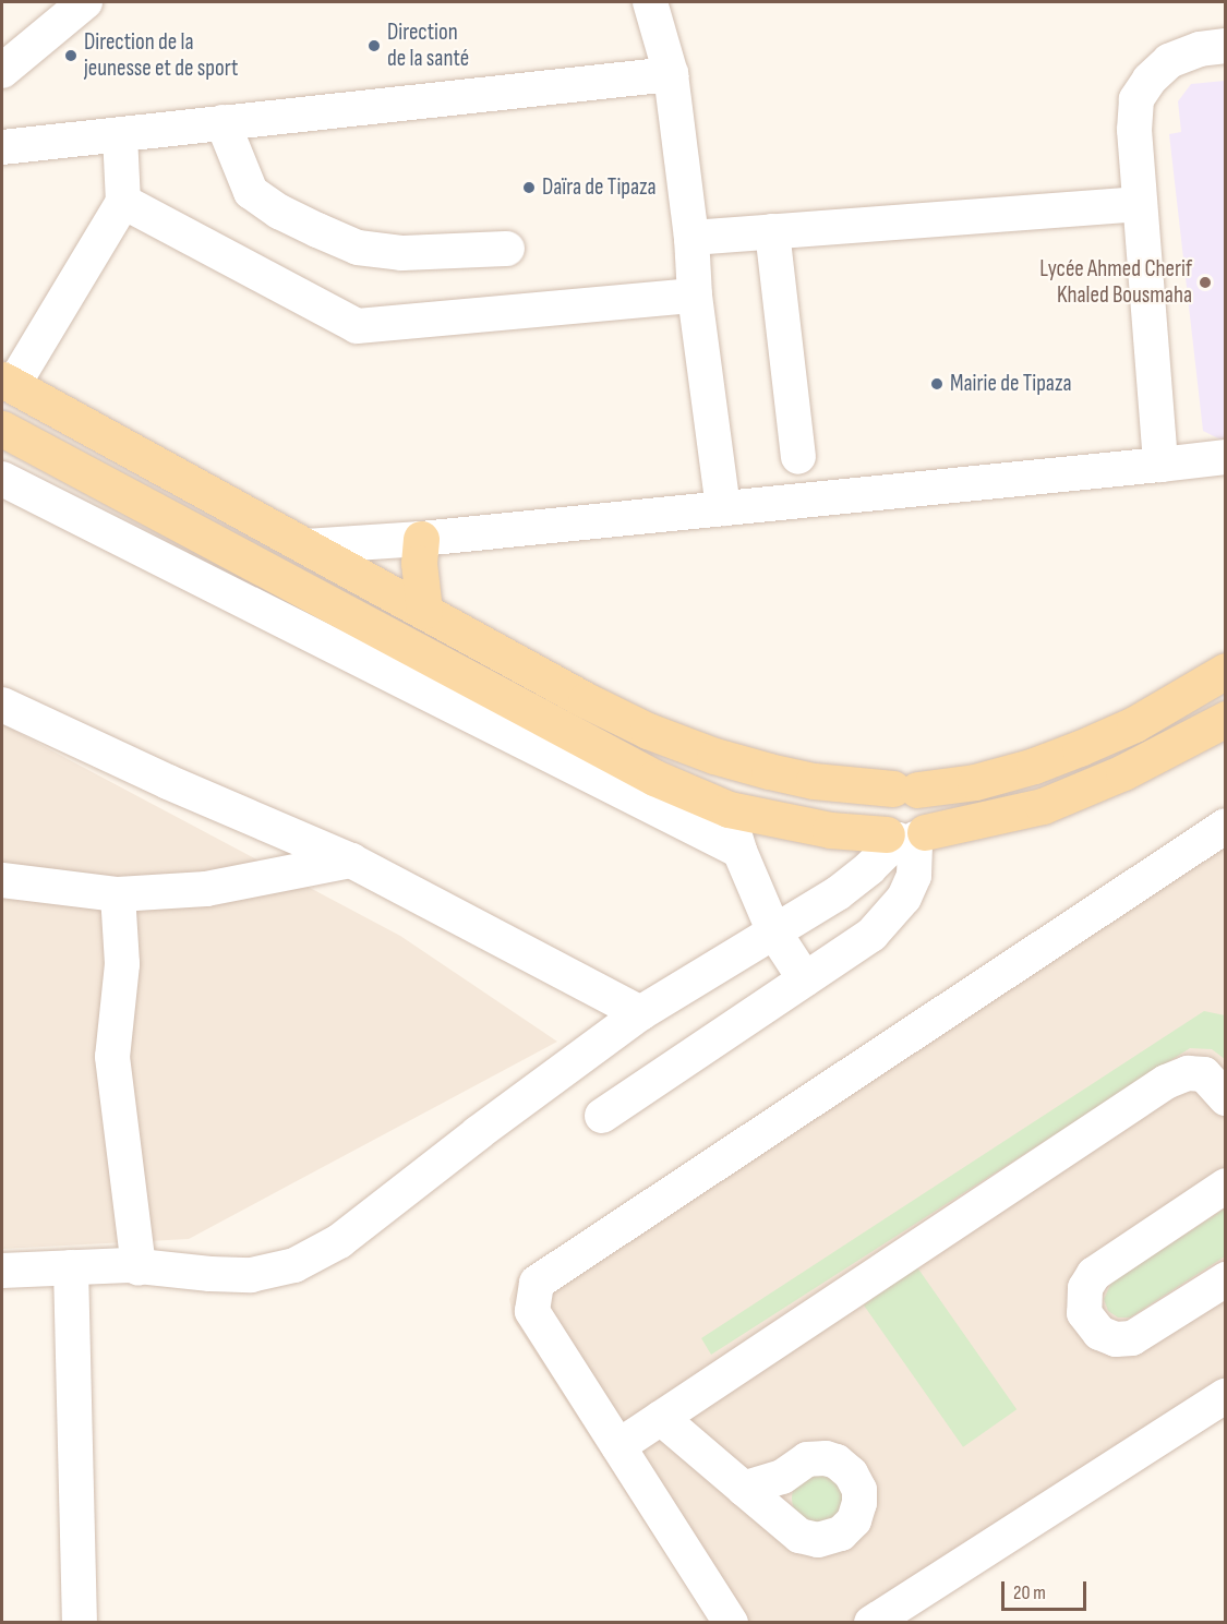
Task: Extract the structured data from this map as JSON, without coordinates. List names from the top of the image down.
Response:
{
  "places": [
    "Direction de la santé",
    "Direction de la jeunesse et de sport",
    "Daïra de Tipaza",
    "Lycée Ahmed Cherif Khaled Bousmaha",
    "Mairie de Tipaza"
  ],
  "scale_bar": "20 m"
}
